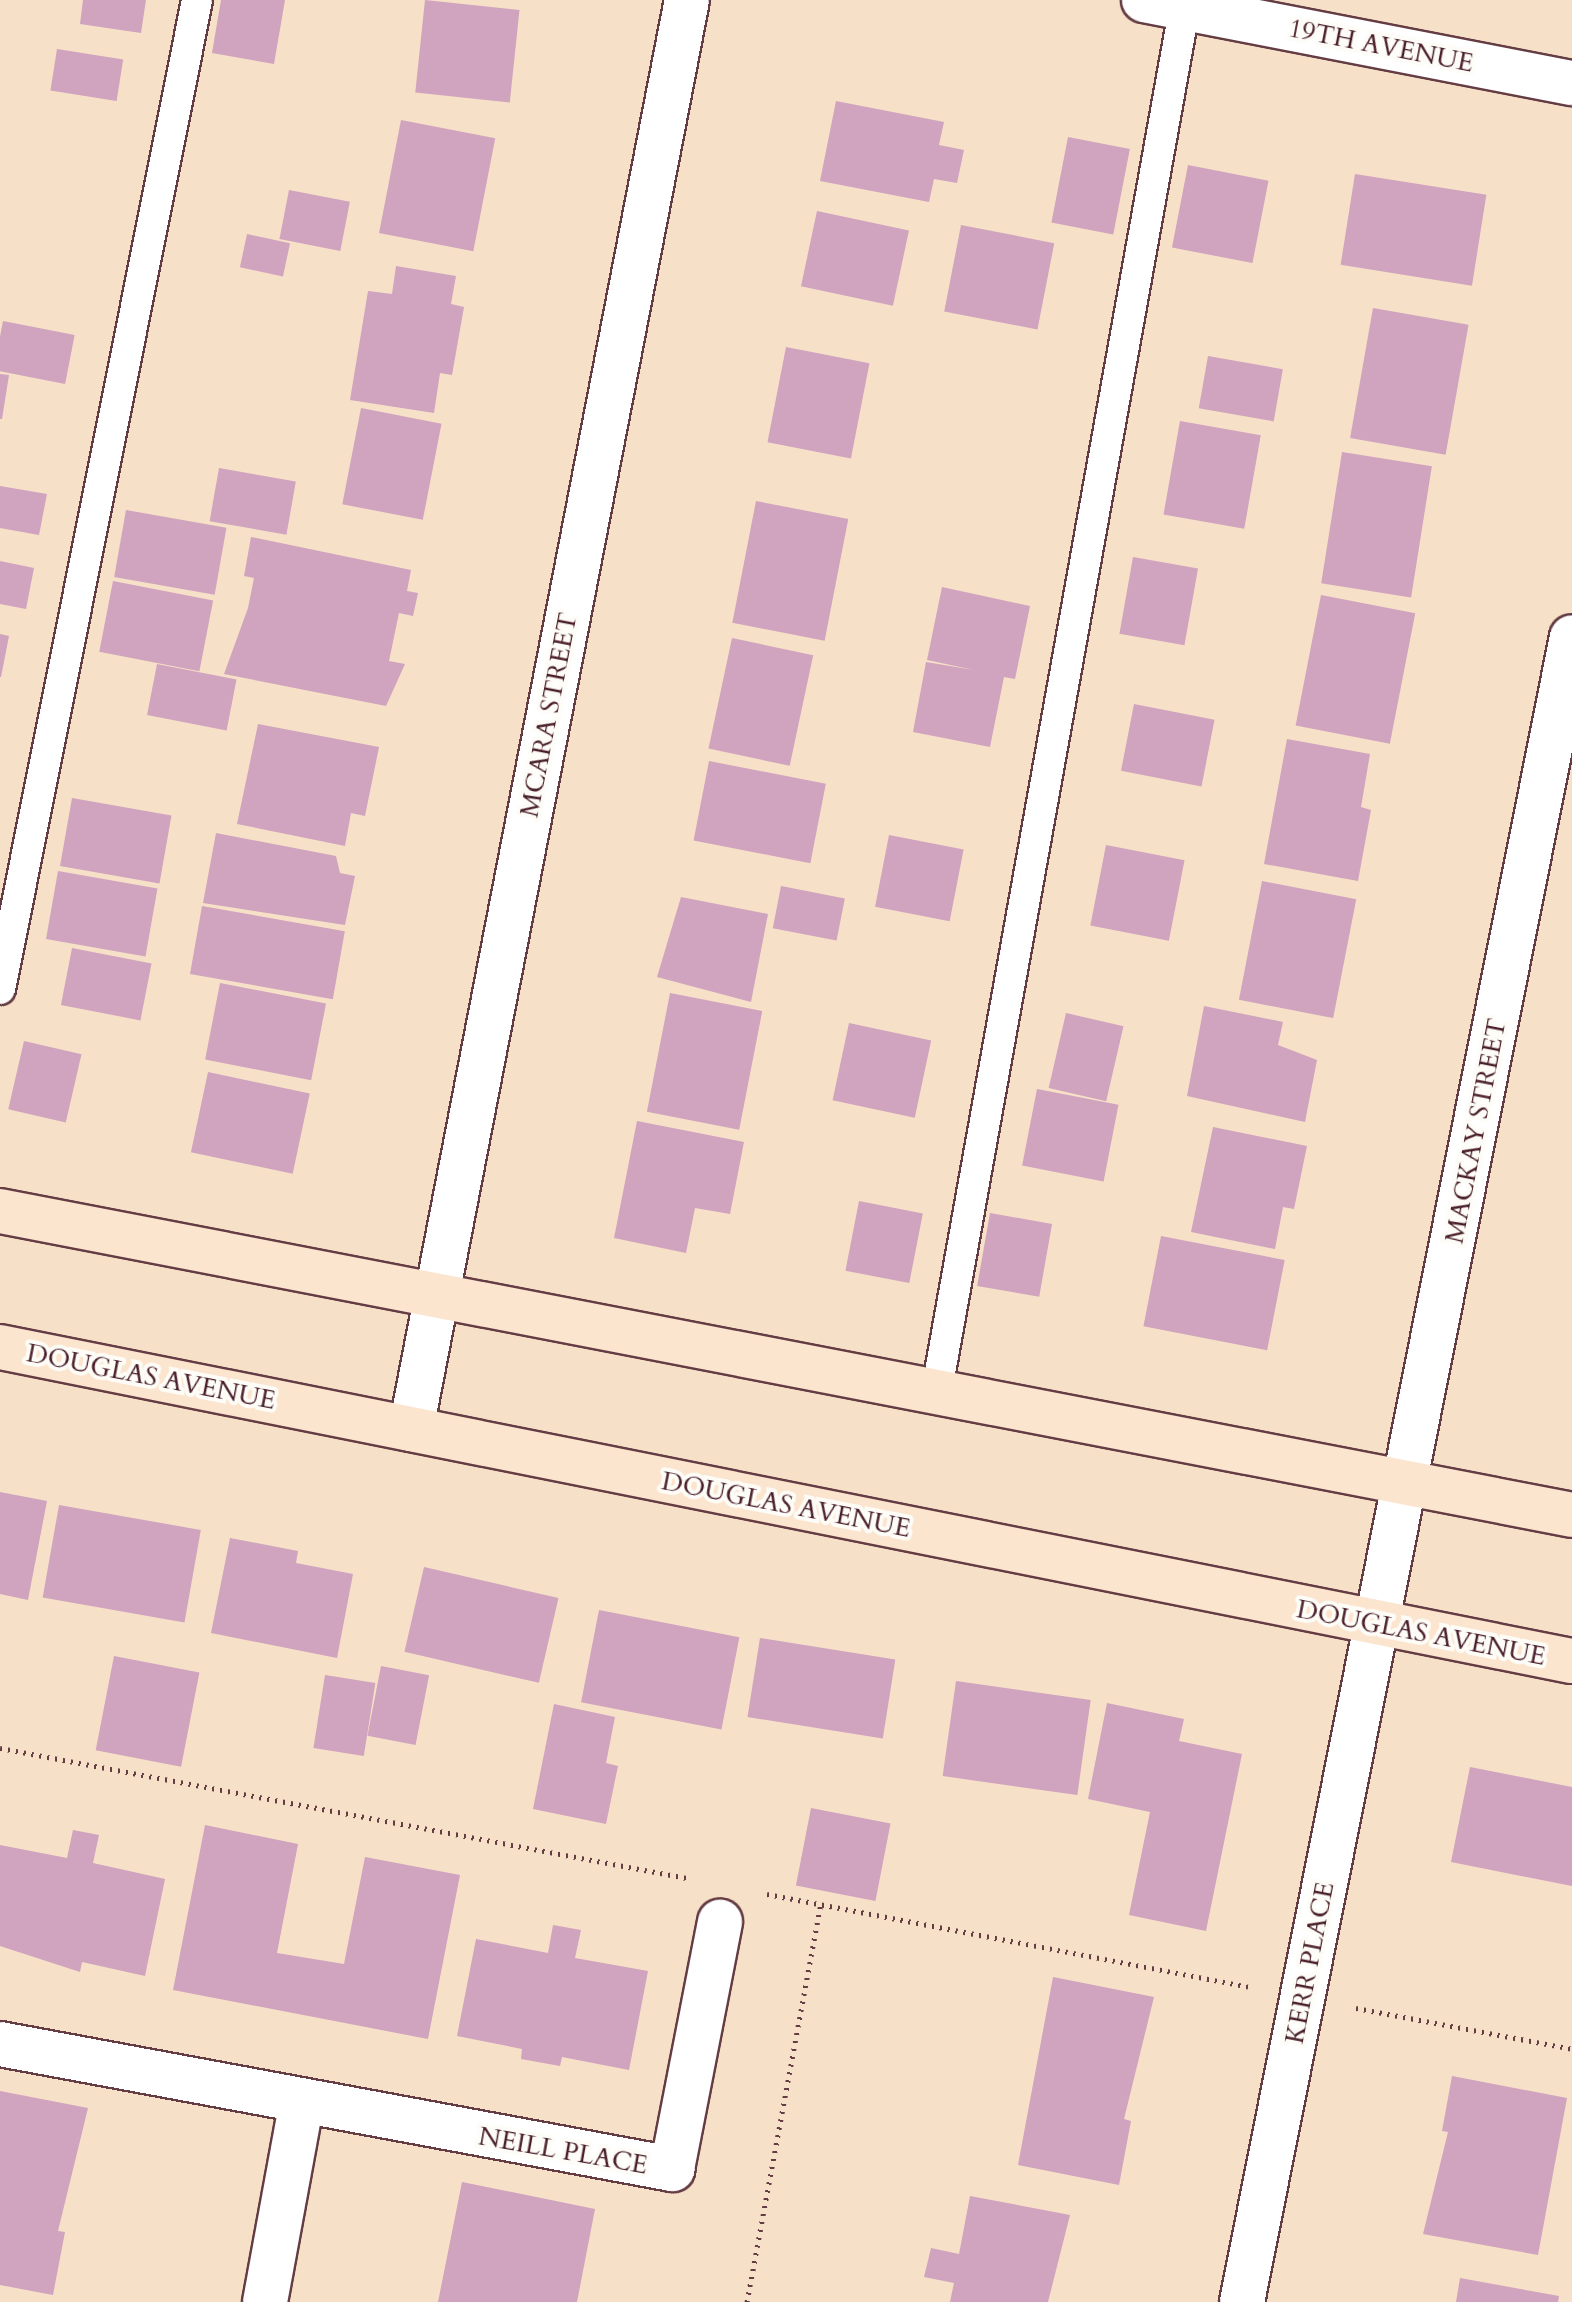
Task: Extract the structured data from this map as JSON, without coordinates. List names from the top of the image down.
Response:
{
  "streets": {
    "street": [
      "19TH AVENUE",
      "MCARA STREET",
      "MACKAY STREET",
      "DOUGLAS AVENUE",
      "KERR PLACE",
      "NEILL PLACE"
    ]
  },
  "crossings": [
    ["MCARA STREET", "DOUGLAS AVENUE"],
    ["MACKAY STREET", "DOUGLAS AVENUE"],
    ["MACKAY STREET", "KERR PLACE"],
    ["DOUGLAS AVENUE", "KERR PLACE"]
  ]
}
